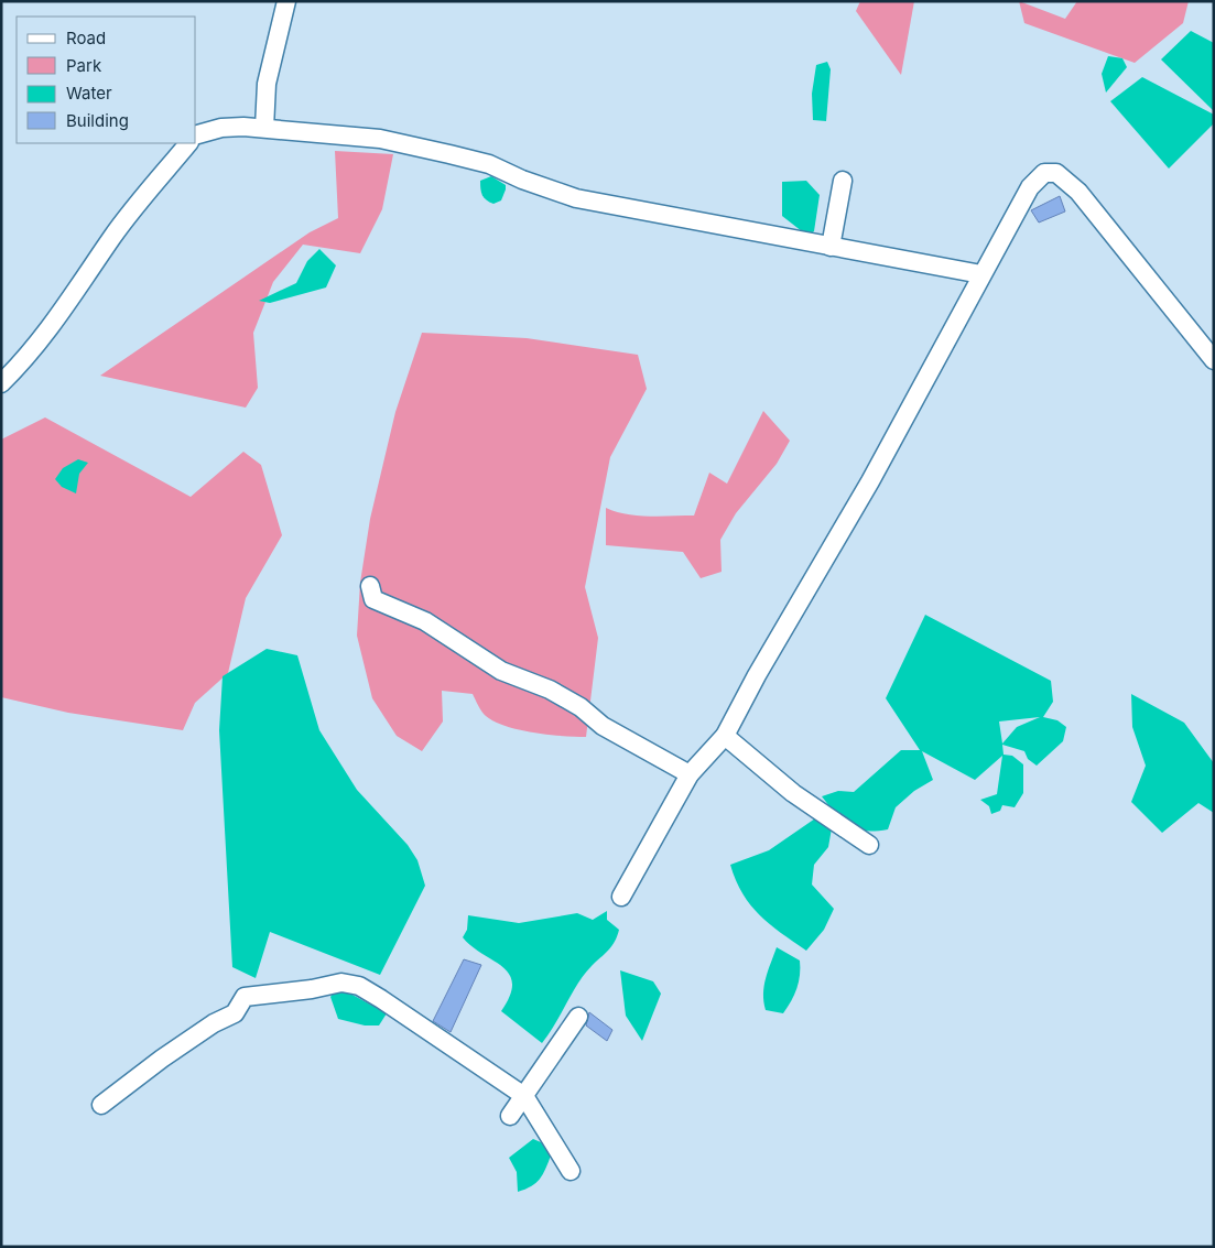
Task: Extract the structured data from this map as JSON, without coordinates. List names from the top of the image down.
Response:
{
  "legend": [
    "Road",
    "Park",
    "Water",
    "Building"
  ]
}
